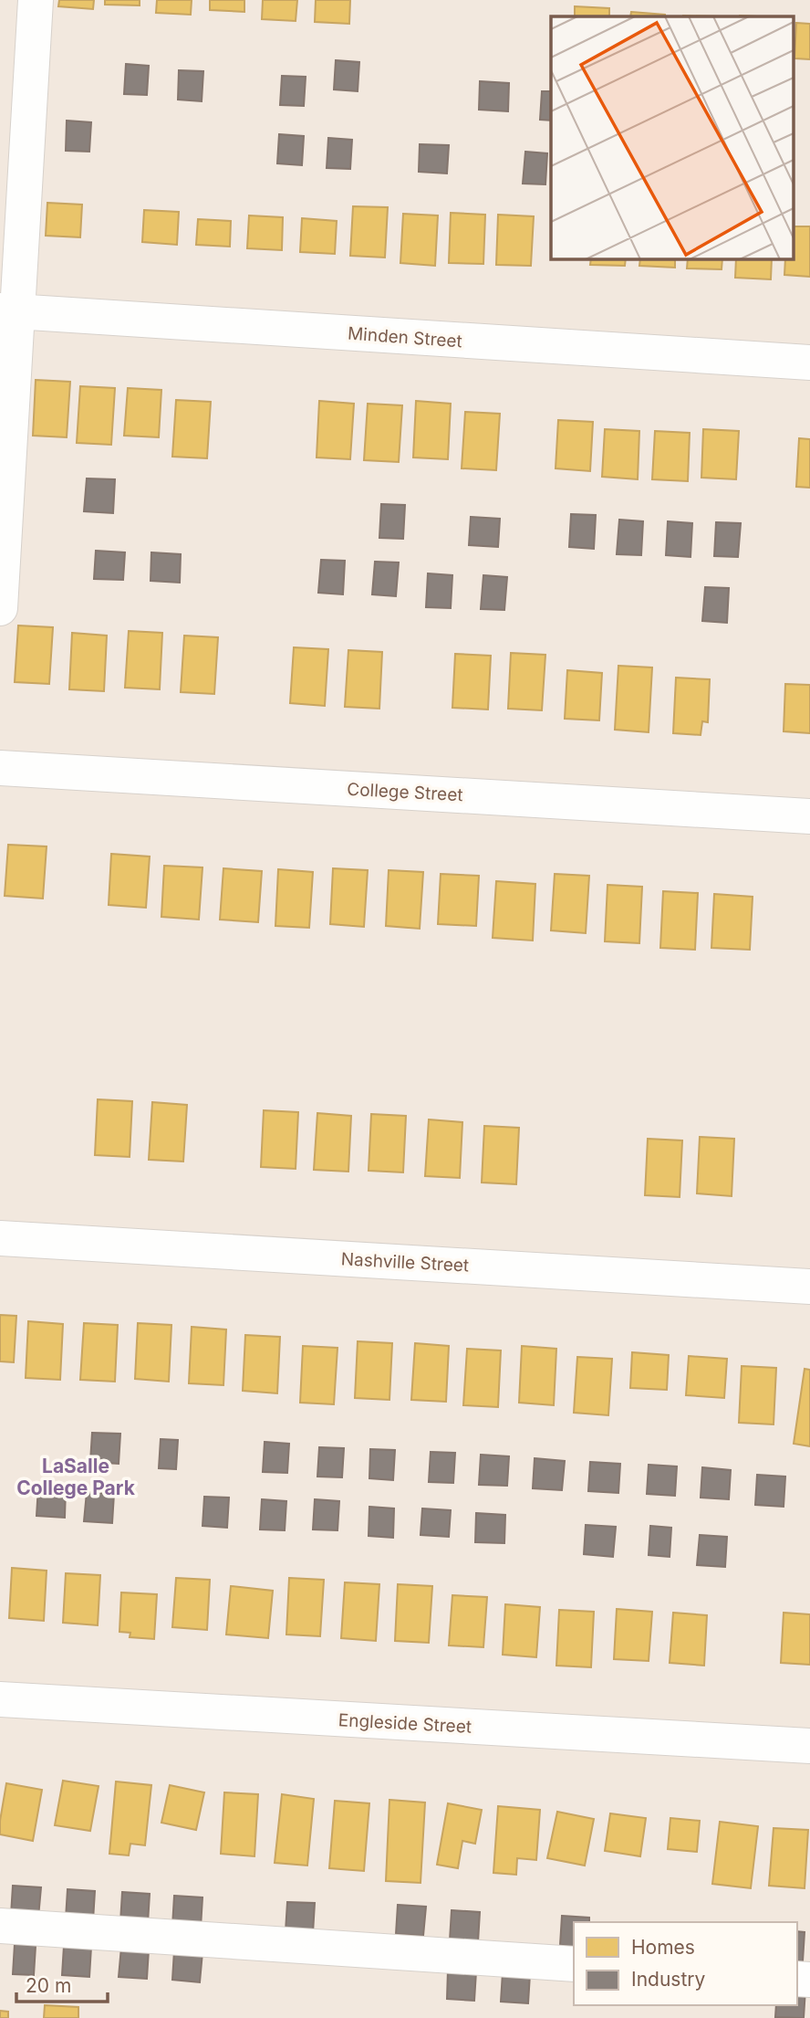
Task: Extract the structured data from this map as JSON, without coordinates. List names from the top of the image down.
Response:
{
  "streets": {
    "street": [
      "Minden Street",
      "College Street",
      "Nashville Street",
      "Engleside Street"
    ]
  },
  "districts": ["LaSalle College Park"],
  "legend": ["Homes", "Industry"],
  "scale_bar": "20 m"
}
